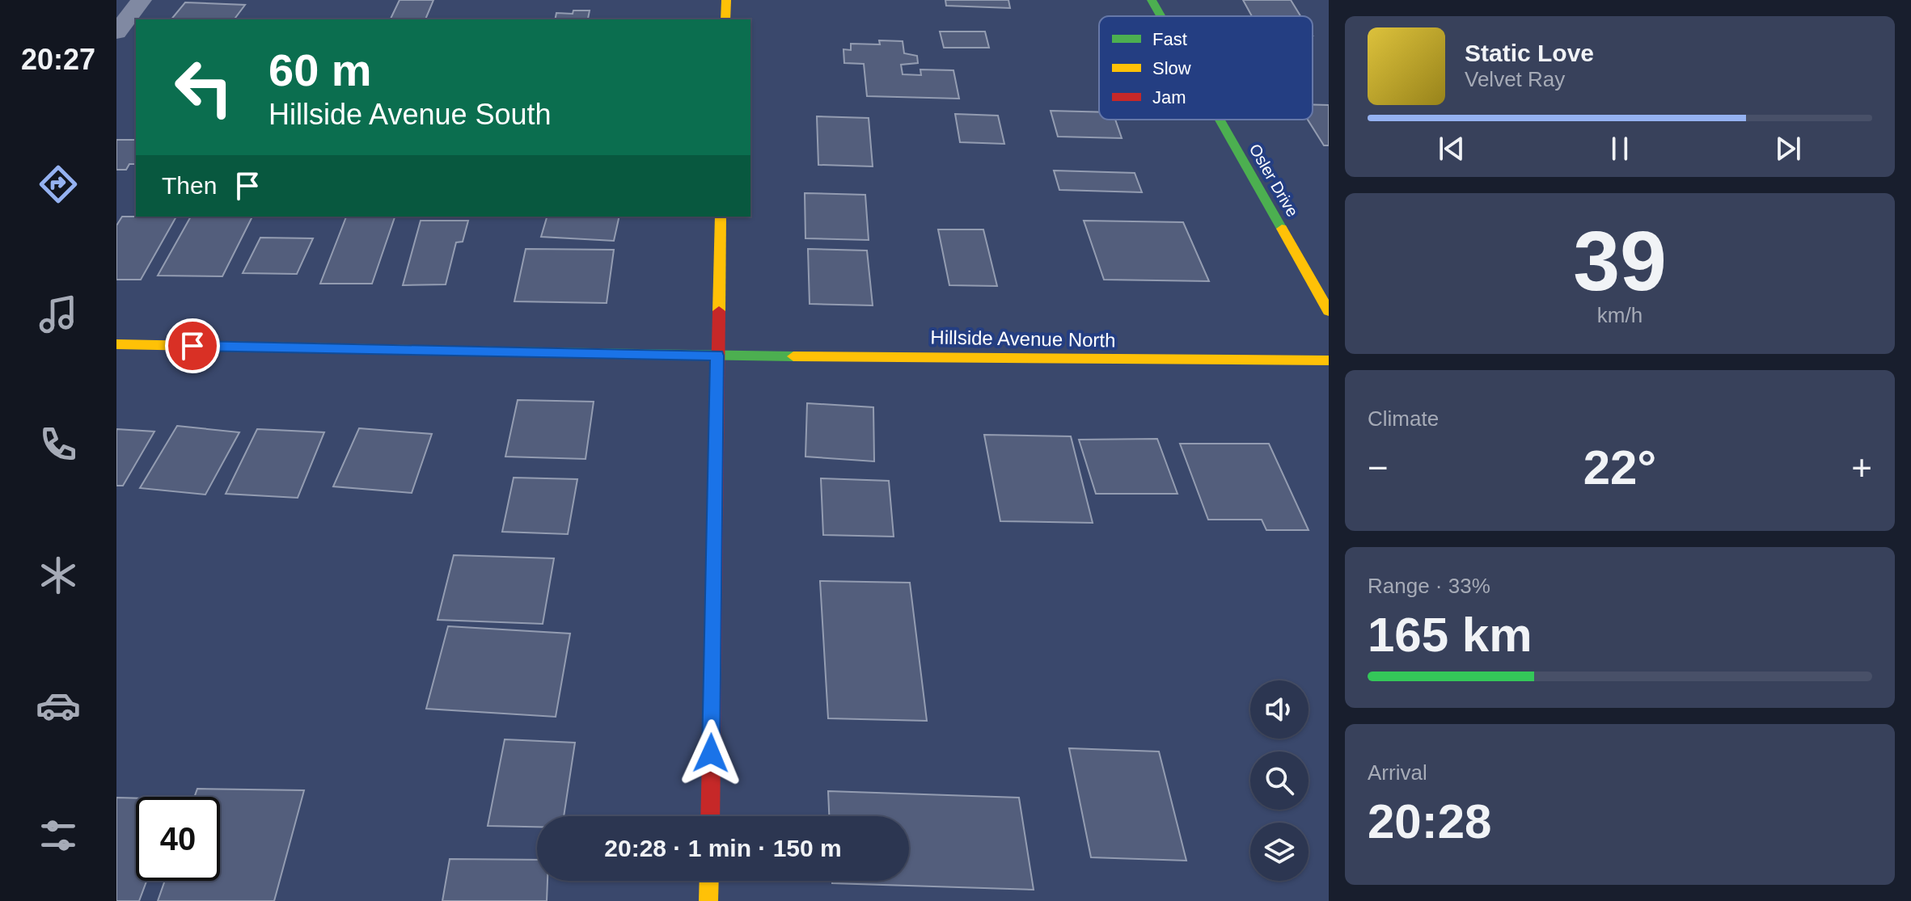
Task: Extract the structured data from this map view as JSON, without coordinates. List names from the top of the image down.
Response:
{
  "streets": {
    "street": ["Osler Drive", "Hillside Avenue North"]
  },
  "legend": ["Fast", "Slow", "Jam"],
  "page": {
    "tabs": "20:27",
    "turn": ["60 m", "Hillside Avenue South"],
    "song": ["Static Love", "Velvet Ray"],
    "then": "Then",
    "tile": [
      ["39", "km/h"],
      "Climate",
      ["Range · 33%", "165 km"],
      ["Arrival", "20:28"]
    ],
    "heat": ["−", "22°", "+"],
    "limit": "40",
    "trip": "20:28 · 1 min · 150 m"
  }
}
